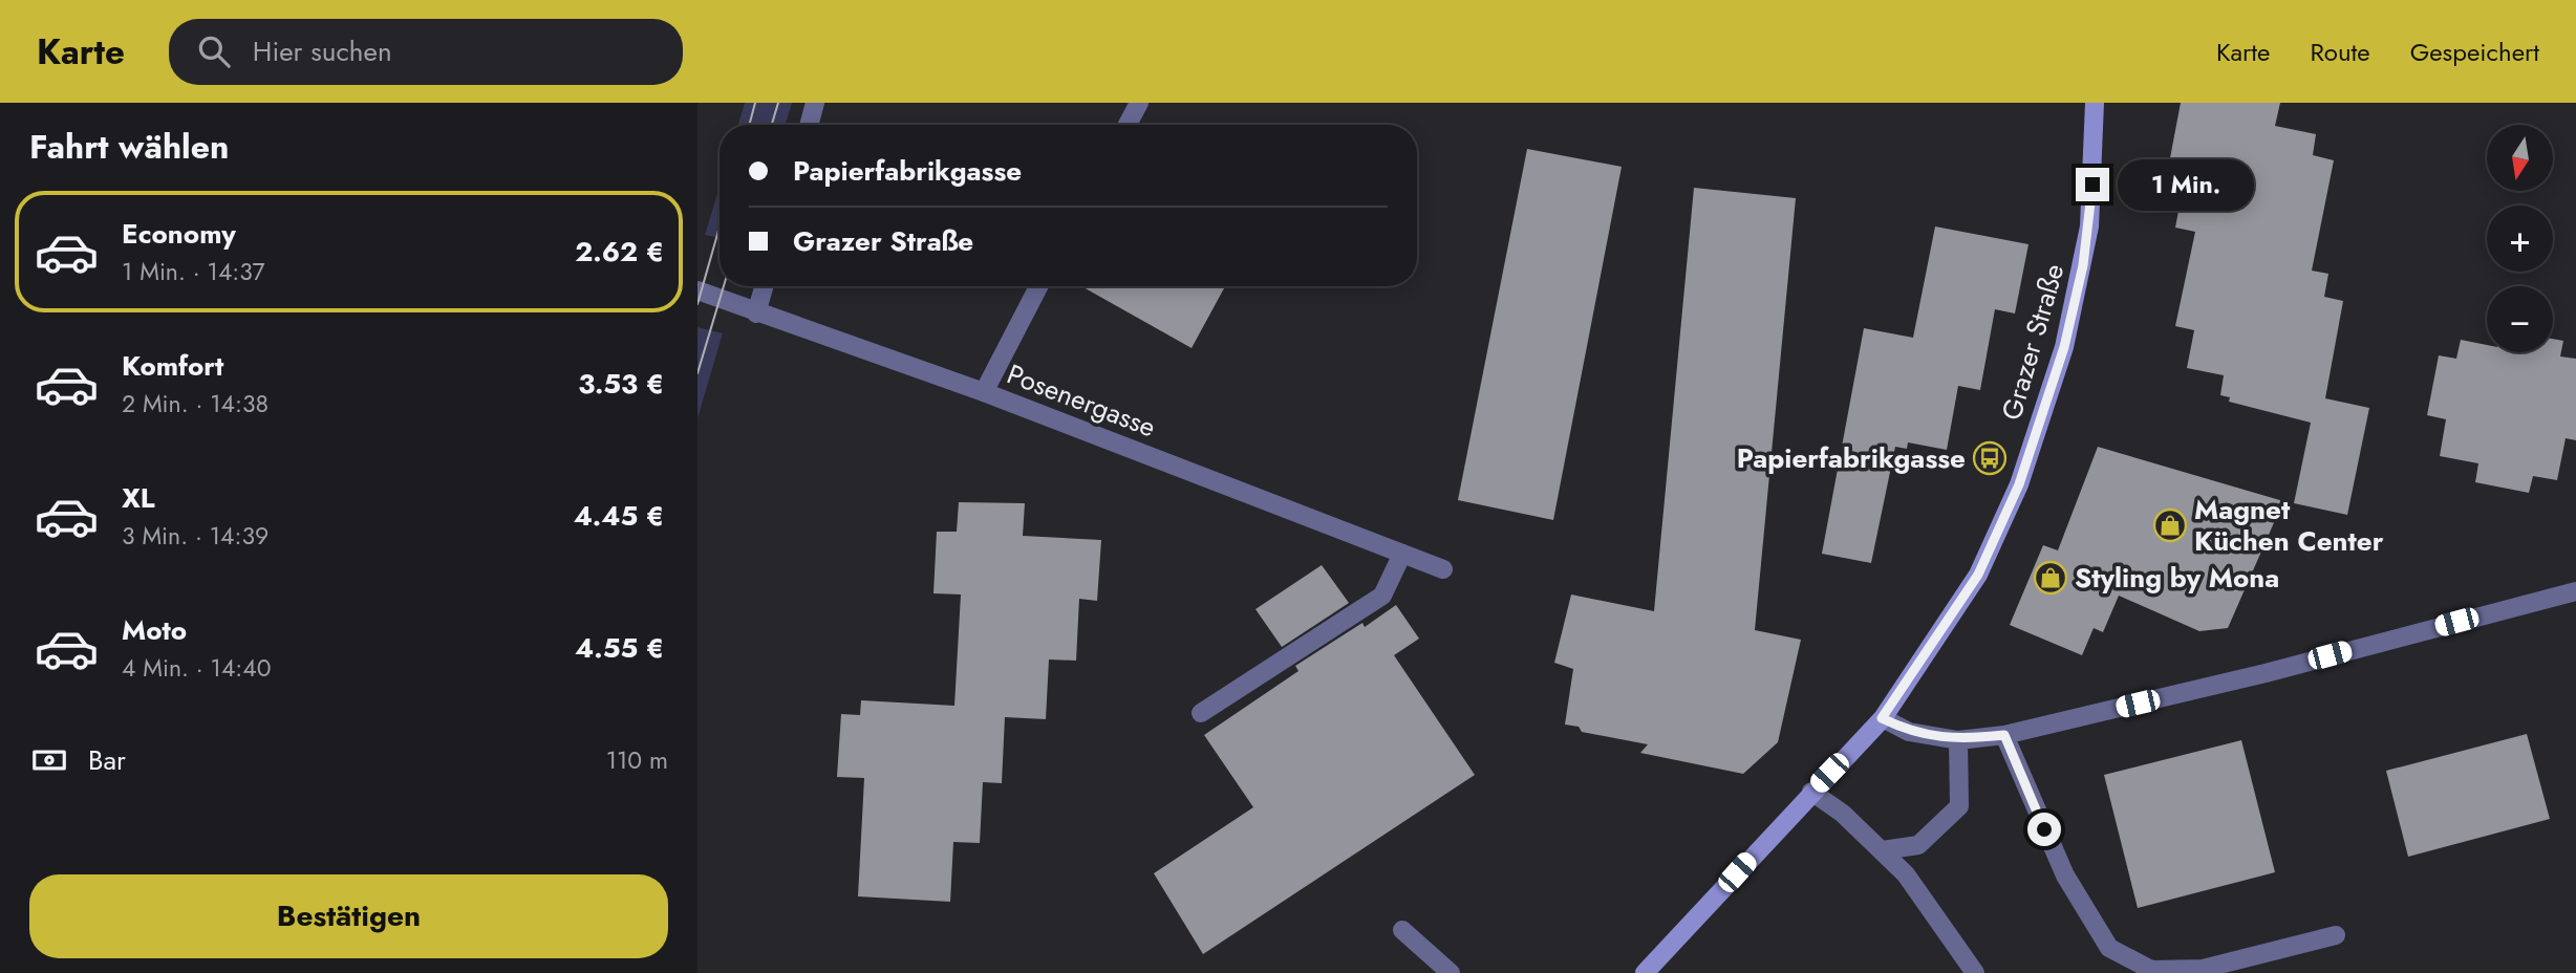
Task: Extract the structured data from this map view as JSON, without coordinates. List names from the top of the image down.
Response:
{
  "streets": {
    "street": ["Grazer Straße", "Posenergasse"]
  },
  "places": {
    "bus stop": ["Papierfabrikgasse"],
    "shop": ["Magnet Küchen Center", "Styling by Mona"]
  },
  "north": "bottom",
  "page": {
    "header": "Karte",
    "search": "Hier suchen",
    "nav": ["Karte", "Route", "Gespeichert"],
    "heading": "Fahrt wählen",
    "map_buttons": ["+", "−"],
    "banner": ["Papierfabrikgasse", "Grazer Straße"],
    "bubble": "1 Min.",
    "list": [
      {
        "name": "Economy",
        "note": "1 Min. · 14:37",
        "value": "2.62 €"
      },
      {
        "name": "Komfort",
        "note": "2 Min. · 14:38",
        "value": "3.53 €"
      },
      {
        "name": "XL",
        "note": "3 Min. · 14:39",
        "value": "4.45 €"
      },
      {
        "name": "Moto",
        "note": "4 Min. · 14:40",
        "value": "4.55 €"
      }
    ],
    "pay": ["Bar", "110 m"],
    "buttons": "Bestätigen"
  }
}
